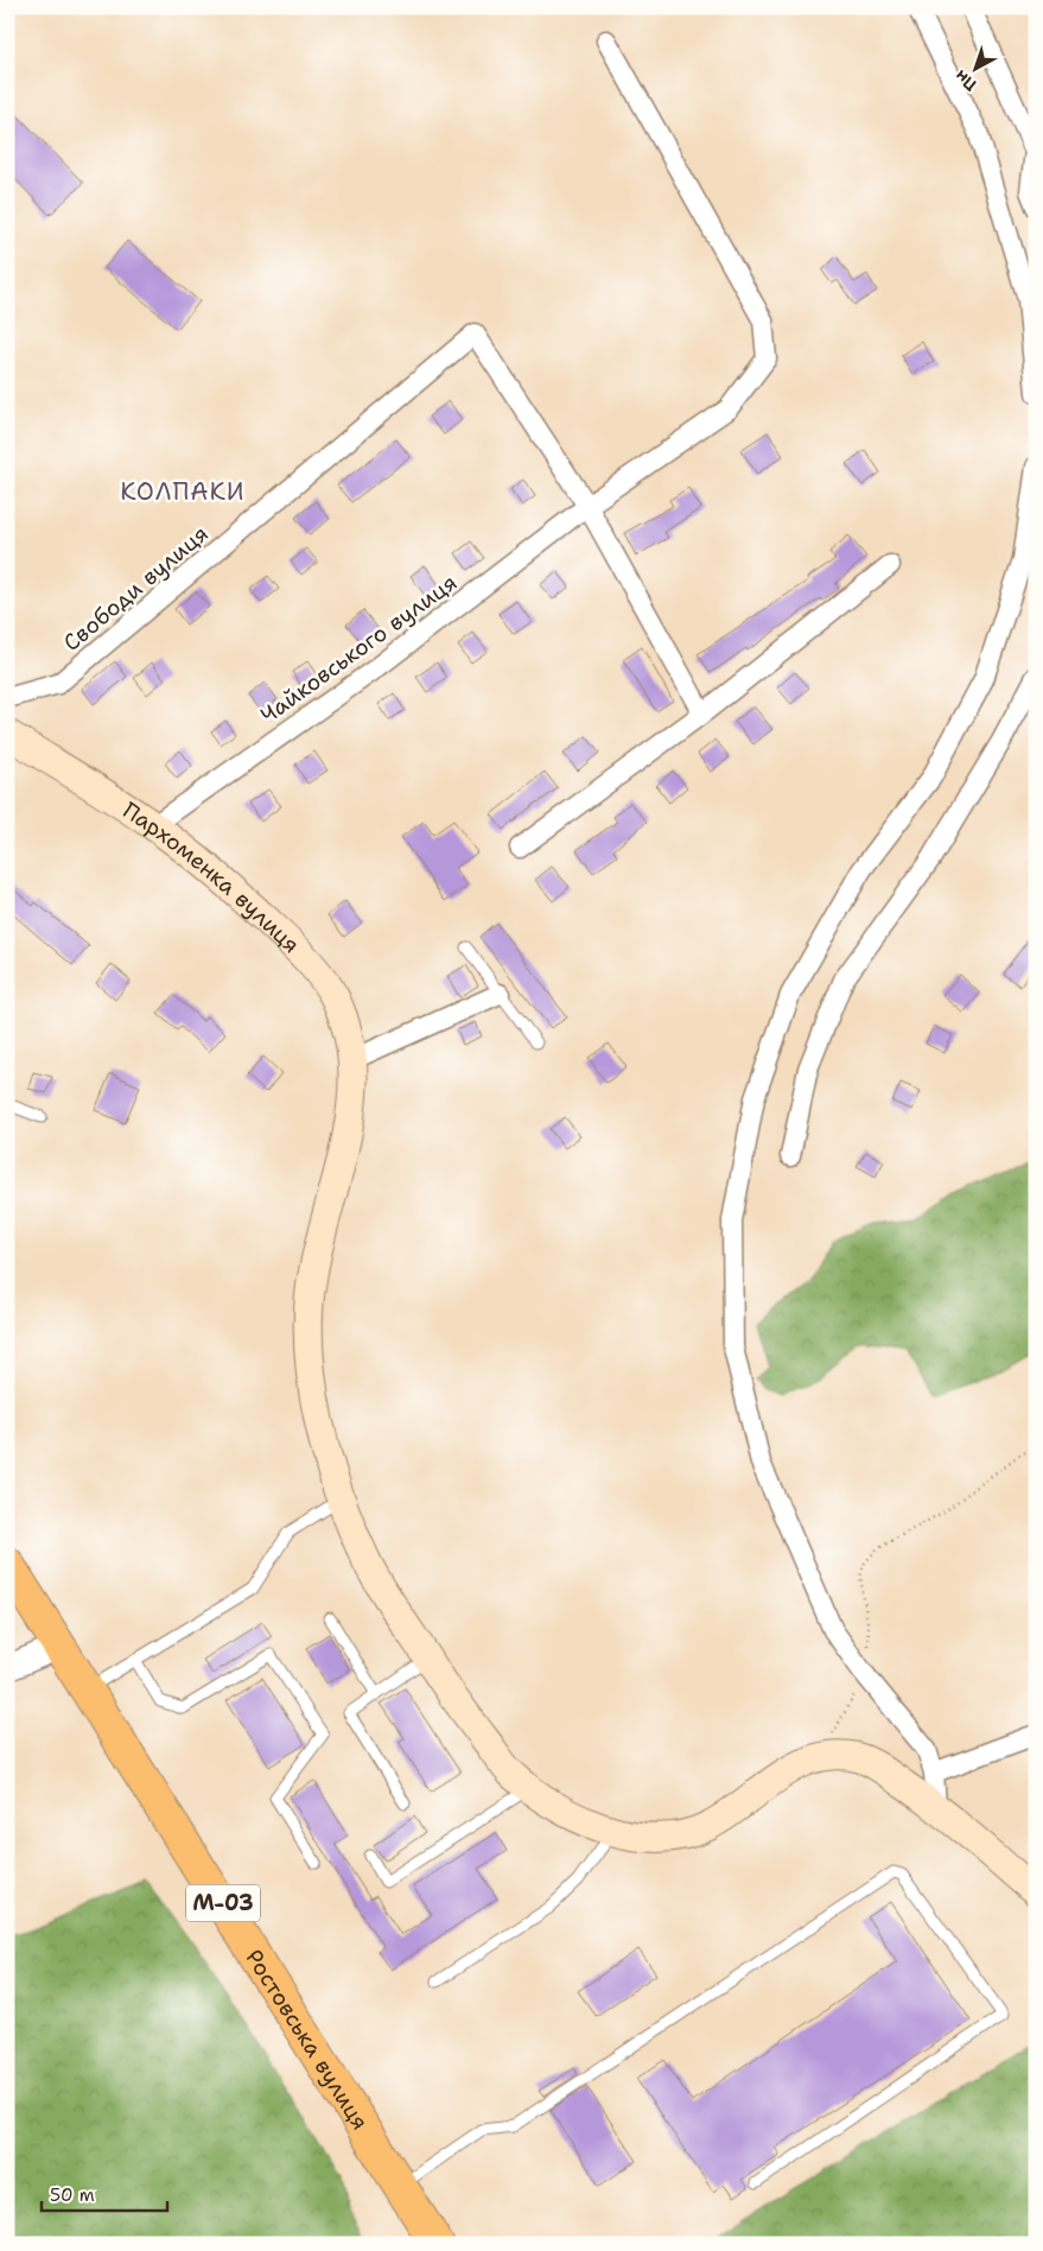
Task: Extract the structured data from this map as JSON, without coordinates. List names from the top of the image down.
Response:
{
  "streets": {
    "highway": ["М-03", "Ростовська вулиця"],
    "main road": ["Пархоменка вулиця"],
    "street": ["Свободи вулиця", "Чайковського вулиця"]
  },
  "crossings": [
    ["Свободи вулиця", "Чайковського вулиця"],
    ["Чайковського вулиця", "Пархоменка вулиця"]
  ],
  "districts": ["КОЛПАКИ"],
  "scale_bar": "50 m",
  "north": "bottom left"
}
